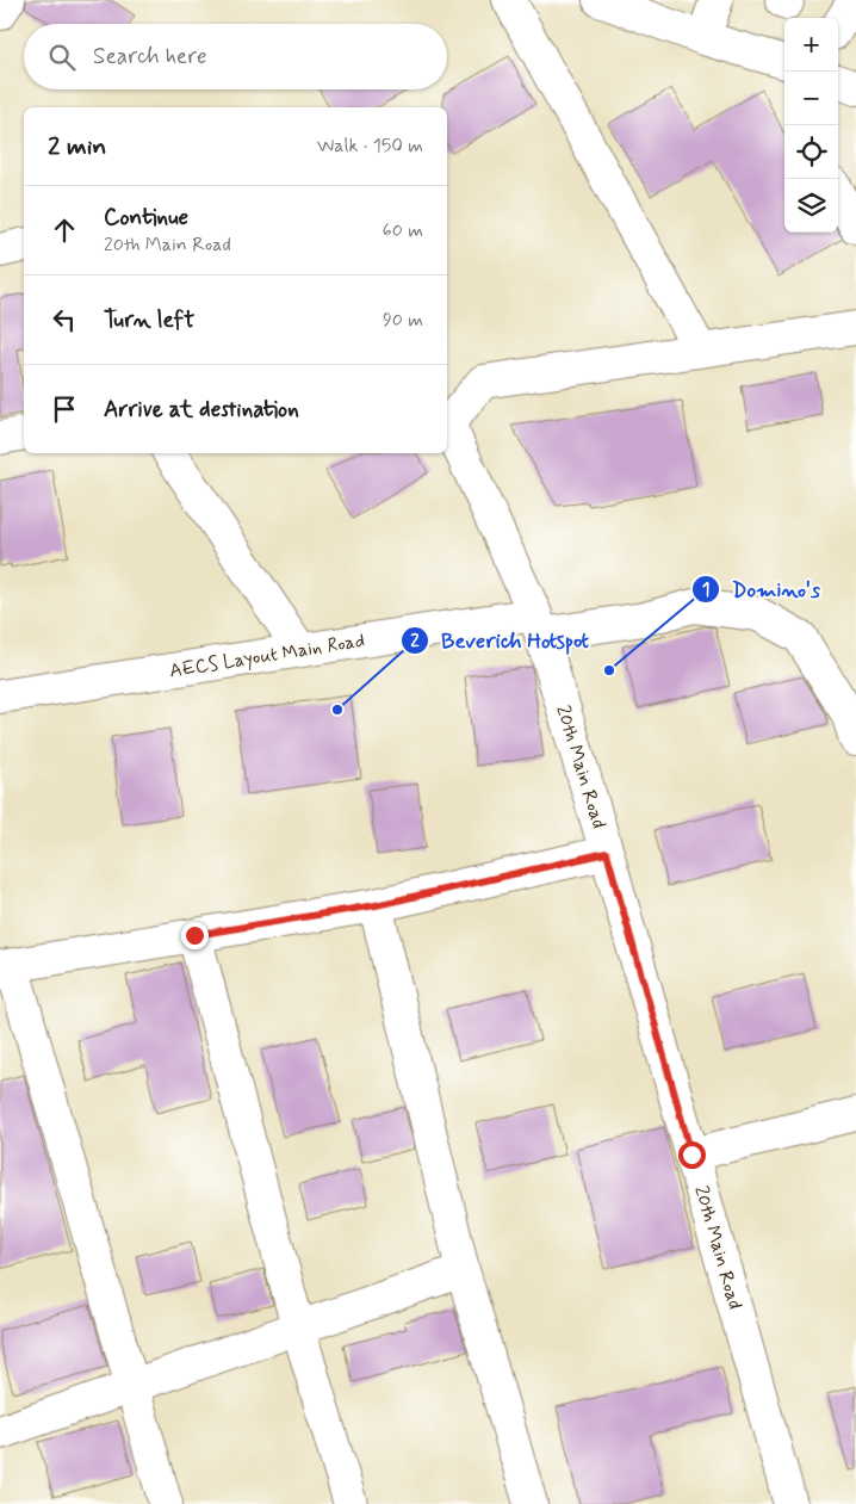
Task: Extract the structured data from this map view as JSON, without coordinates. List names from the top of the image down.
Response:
{
  "streets": {
    "street": ["AECS Layout Main Road", "20th Main Road"]
  },
  "crossings": [
    ["AECS Layout Main Road", "20th Main Road"]
  ],
  "places": ["Domino's", "Beverich Hotspot"],
  "page": {
    "map_buttons": ["+", "−"],
    "search": "Search here",
    "heading": ["2 min", "Walk · 150 m"],
    "list": [
      ["Continue", "20th Main Road", "60 m"],
      ["Turn left", "90 m"],
      "Arrive at destination"
    ]
  }
}
